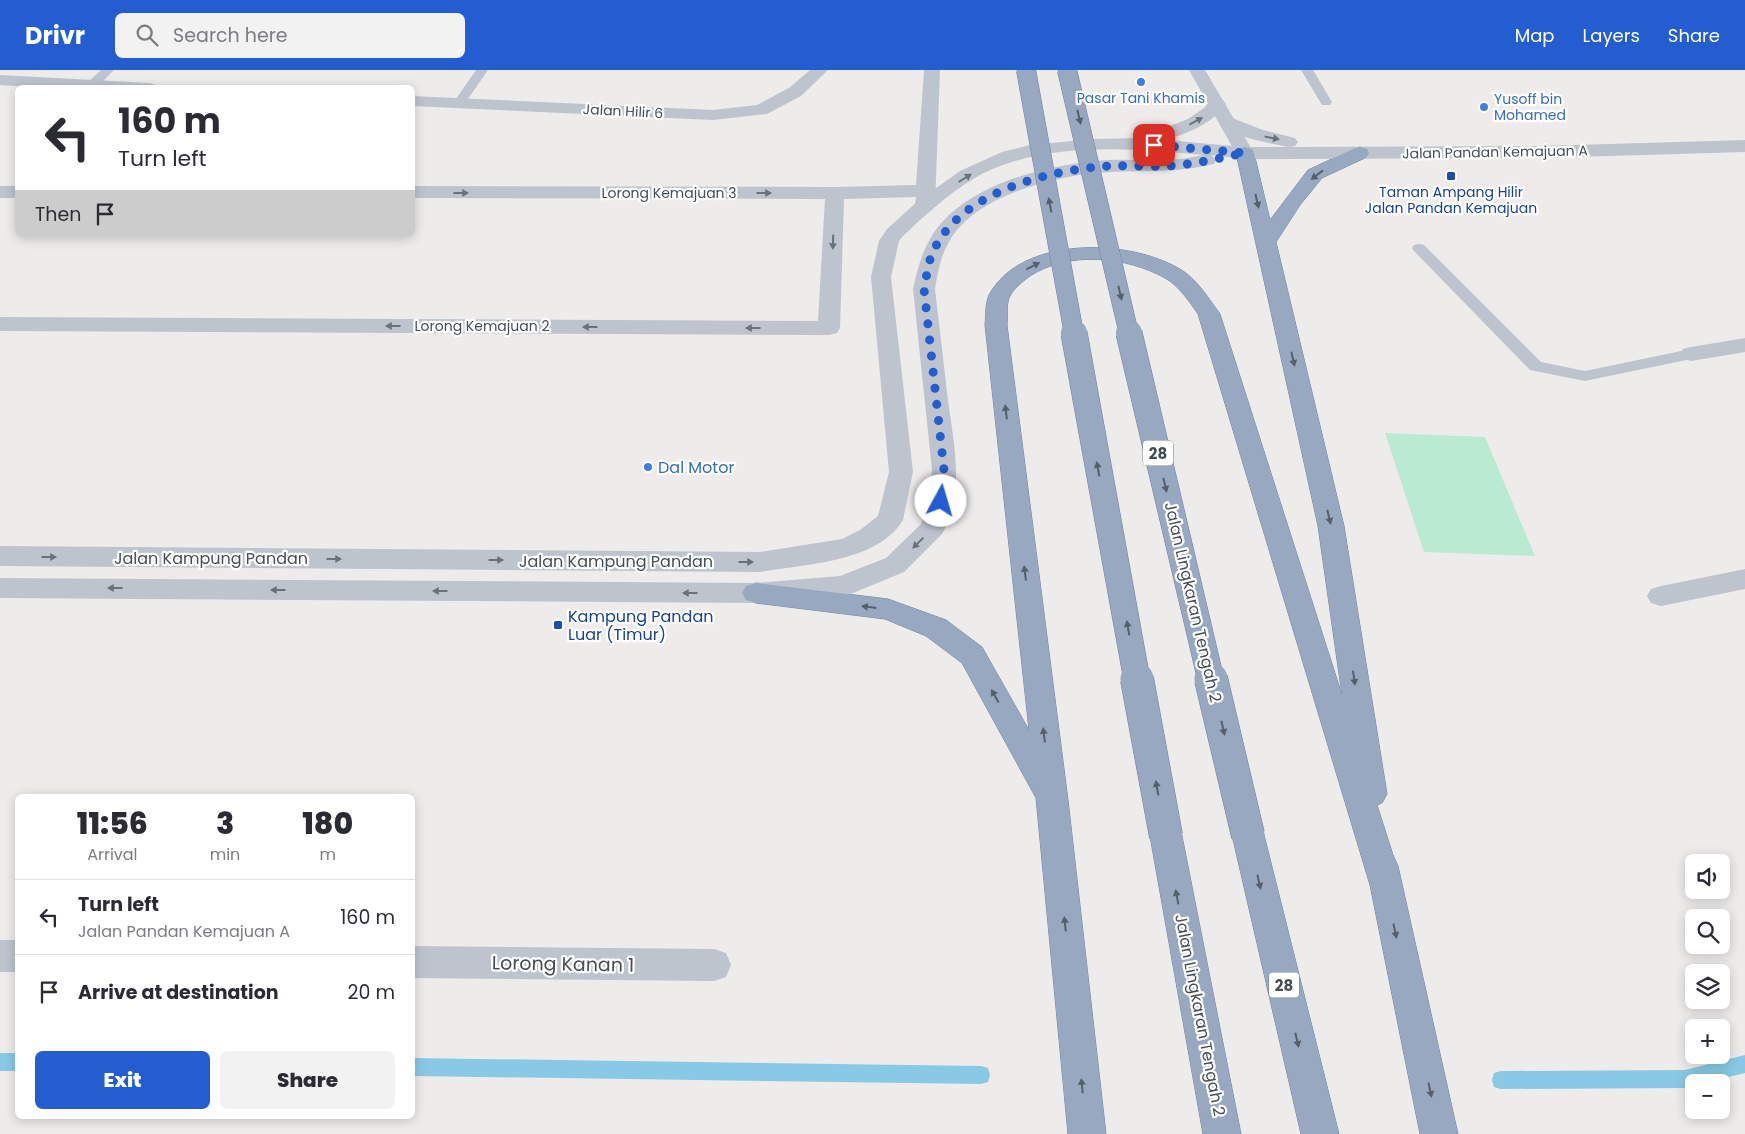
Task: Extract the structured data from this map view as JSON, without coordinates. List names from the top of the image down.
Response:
{
  "streets": {
    "highway": ["28", "Jalan Lingkaran Tengah 2"],
    "street": [
      "Jalan Hilir 6",
      "Jalan Pandan Kemajuan A",
      "Lorong Kemajuan 3",
      "Lorong Kemajuan 2",
      "Jalan Kampung Pandan",
      "Lorong Kanan 1"
    ]
  },
  "crossings": [
    ["Jalan Pandan Kemajuan A", "Lorong Kemajuan 3"],
    ["Jalan Pandan Kemajuan A", "Jalan Kampung Pandan"],
    ["Lorong Kemajuan 3", "Lorong Kemajuan 2"],
    ["Lorong Kemajuan 3", "Jalan Kampung Pandan"]
  ],
  "one_way": ["Lorong Kemajuan 3", "Lorong Kemajuan 2"],
  "places": {
    "other": ["Pasar Tani Khamis", "Yusoff bin Mohamed", "Dal Motor"],
    "transit": ["Taman Ampang Hilir Jalan Pandan Kemajuan", "Kampung Pandan Luar (Timur)"]
  },
  "page": {
    "header": "Drivr",
    "search": "Search here",
    "nav": ["Map", "Layers", "Share"],
    "turn": ["160 m", "Turn left"],
    "then": "Then",
    "eta": [
      "11:56",
      "Arrival",
      "3",
      "min",
      "180",
      "m"
    ],
    "map_buttons": ["+", "−"],
    "list": [
      {
        "name": "Turn left",
        "note": "Jalan Pandan Kemajuan A",
        "value": "160 m"
      },
      {
        "name": "Arrive at destination",
        "value": "20 m"
      }
    ],
    "buttons": ["Exit", "Share"]
  }
}
